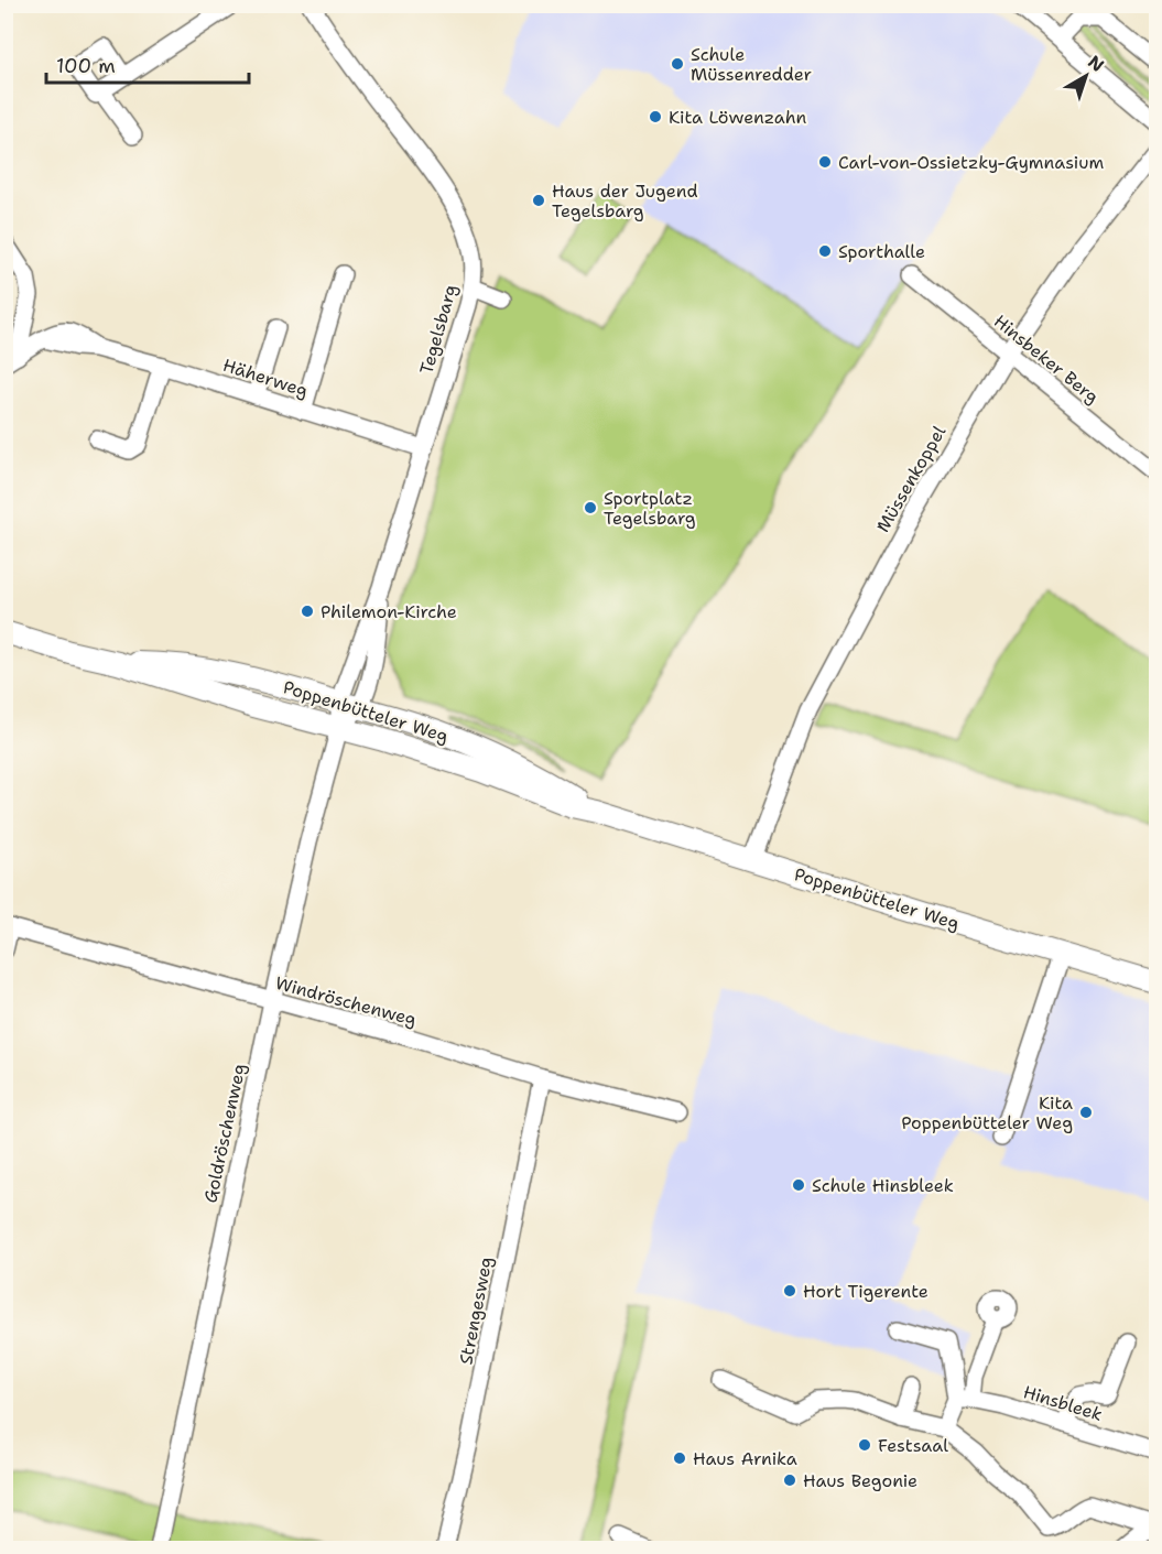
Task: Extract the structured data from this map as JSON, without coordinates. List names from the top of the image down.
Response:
{
  "streets": {
    "main road": ["Poppenbütteler Weg"],
    "street": [
      "Tegelsbarg",
      "Hinsbeker Berg",
      "Häherweg",
      "Müssenkoppel",
      "Windröschenweg",
      "Goldröschenweg",
      "Strengesweg",
      "Hinsbleek"
    ]
  },
  "crossings": [
    ["Tegelsbarg", "Häherweg"],
    ["Tegelsbarg", "Poppenbütteler Weg"],
    ["Tegelsbarg", "Goldröschenweg"],
    ["Hinsbeker Berg", "Müssenkoppel"],
    ["Müssenkoppel", "Poppenbütteler Weg"],
    ["Poppenbütteler Weg", "Goldröschenweg"],
    ["Windröschenweg", "Goldröschenweg"],
    ["Windröschenweg", "Strengesweg"]
  ],
  "places": [
    "Schule Müssenredder",
    "Kita Löwenzahn",
    "Carl-von-Ossietzky-Gymnasium",
    "Haus der Jugend Tegelsbarg",
    "Sporthalle",
    "Sportplatz Tegelsbarg",
    "Philemon-Kirche",
    "Kita Poppenbütteler Weg",
    "Schule Hinsbleek",
    "Hort Tigerente",
    "Festsaal",
    "Haus Arnika",
    "Haus Begonie"
  ],
  "scale_bar": "100 m",
  "north": "top right"
}
